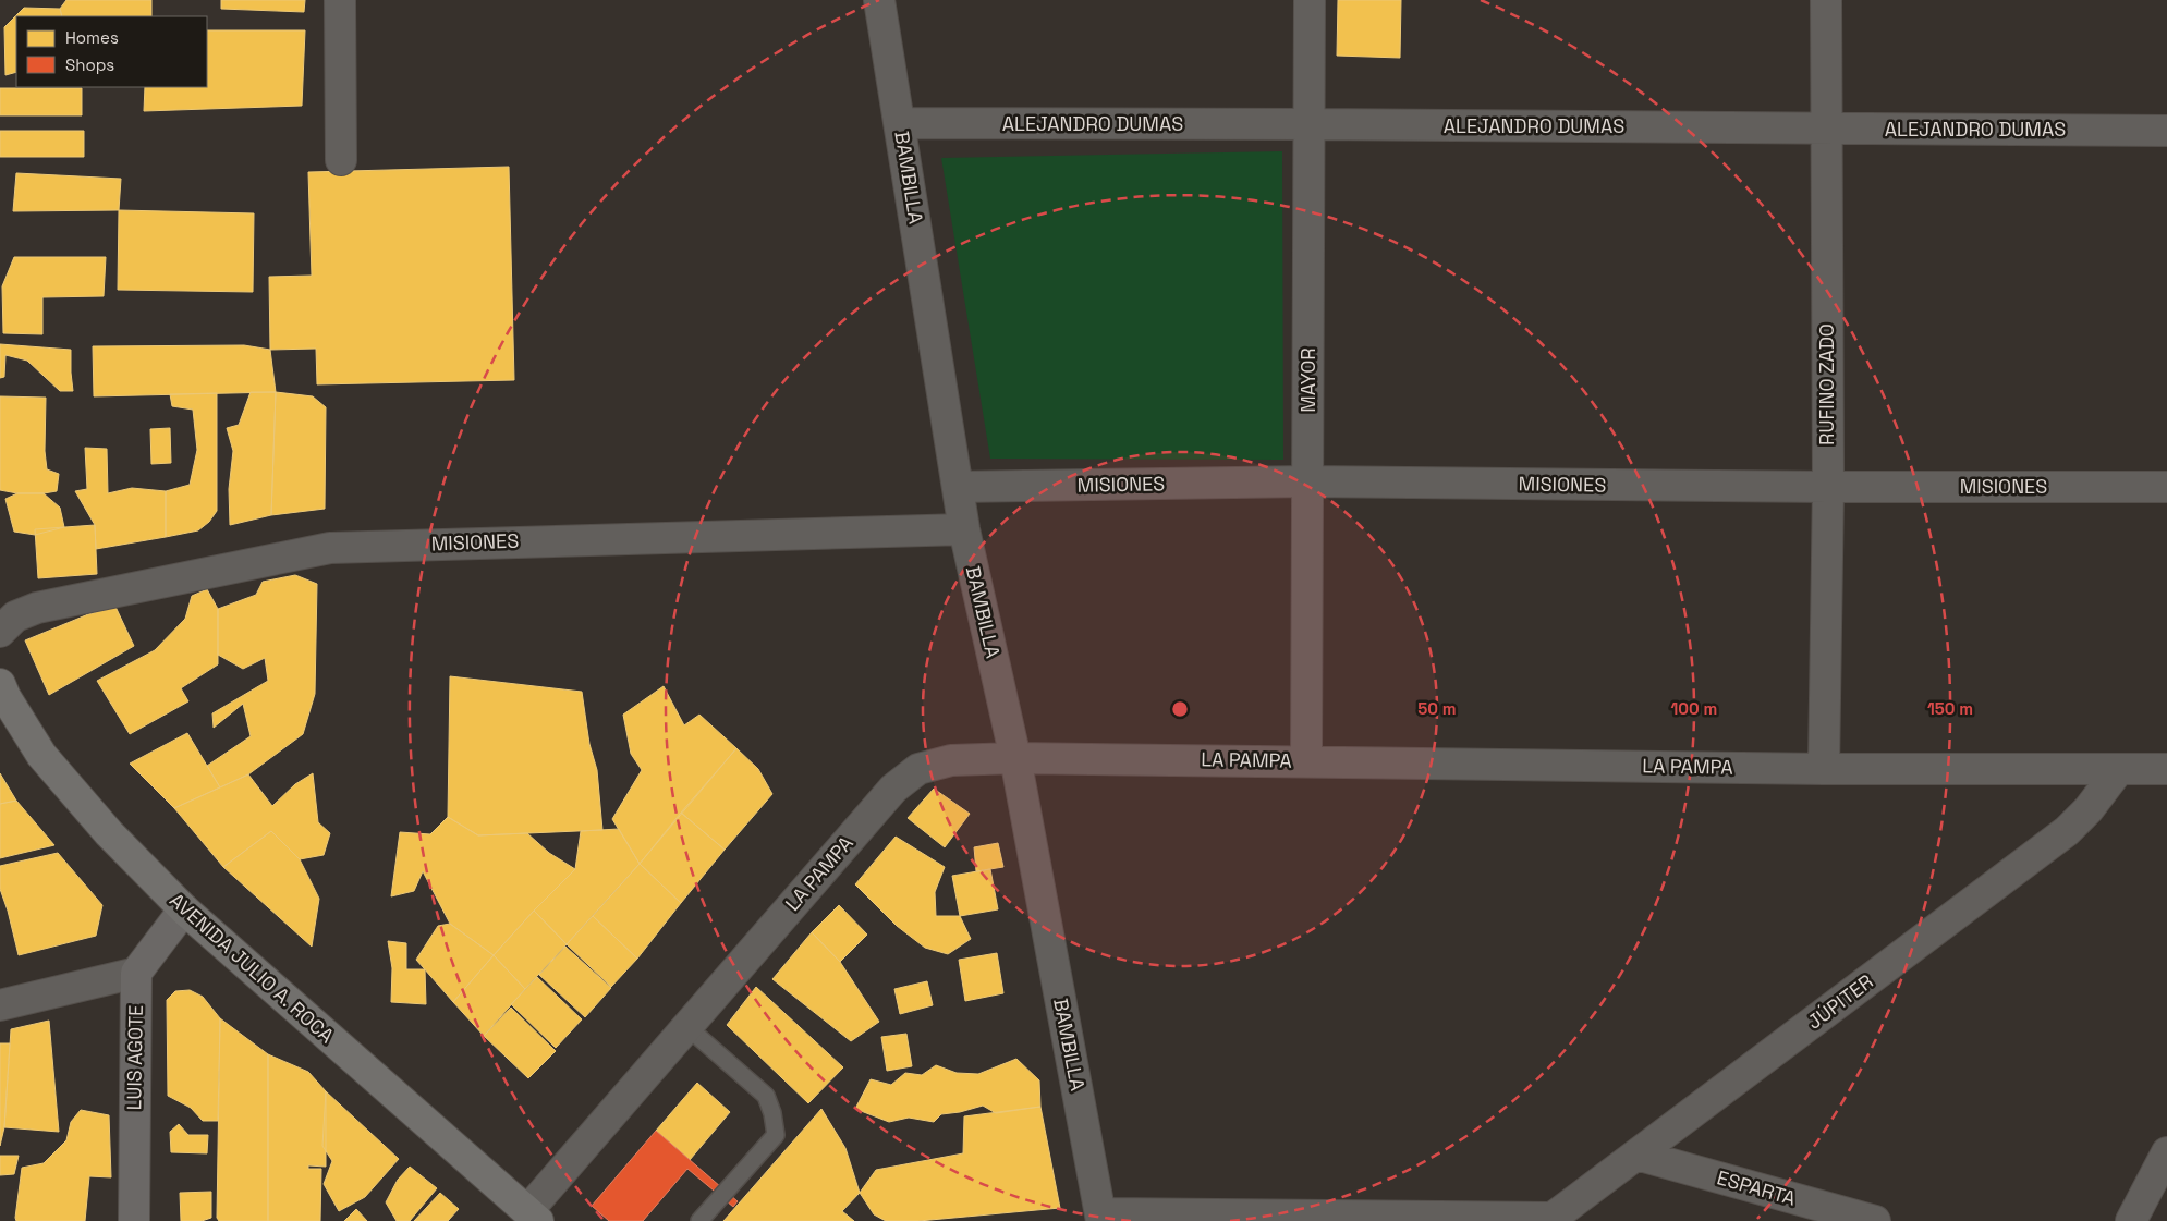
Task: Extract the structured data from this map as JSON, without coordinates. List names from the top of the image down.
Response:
{
  "streets": {
    "main road": ["AVENIDA JULIO A. ROCA", "LUIS AGOTE"],
    "street": [
      "ALEJANDRO DUMAS",
      "BAMBILLA",
      "MAYOR",
      "RUFINO ZADO",
      "MISIONES",
      "LA PAMPA",
      "JÚPITER",
      "ESPARTA"
    ]
  },
  "crossings": [
    ["ALEJANDRO DUMAS", "BAMBILLA"],
    ["ALEJANDRO DUMAS", "MAYOR"],
    ["ALEJANDRO DUMAS", "RUFINO ZADO"],
    ["BAMBILLA", "MISIONES"],
    ["BAMBILLA", "LA PAMPA"],
    ["MAYOR", "MISIONES"],
    ["MAYOR", "LA PAMPA"],
    ["RUFINO ZADO", "MISIONES"],
    ["RUFINO ZADO", "LA PAMPA"],
    ["LA PAMPA", "AVENIDA JULIO A. ROCA"],
    ["LA PAMPA", "JÚPITER"],
    ["JÚPITER", "ESPARTA"]
  ],
  "legend": ["Homes", "Shops"],
  "rings": ["50 m", "100 m", "150 m"]
}
